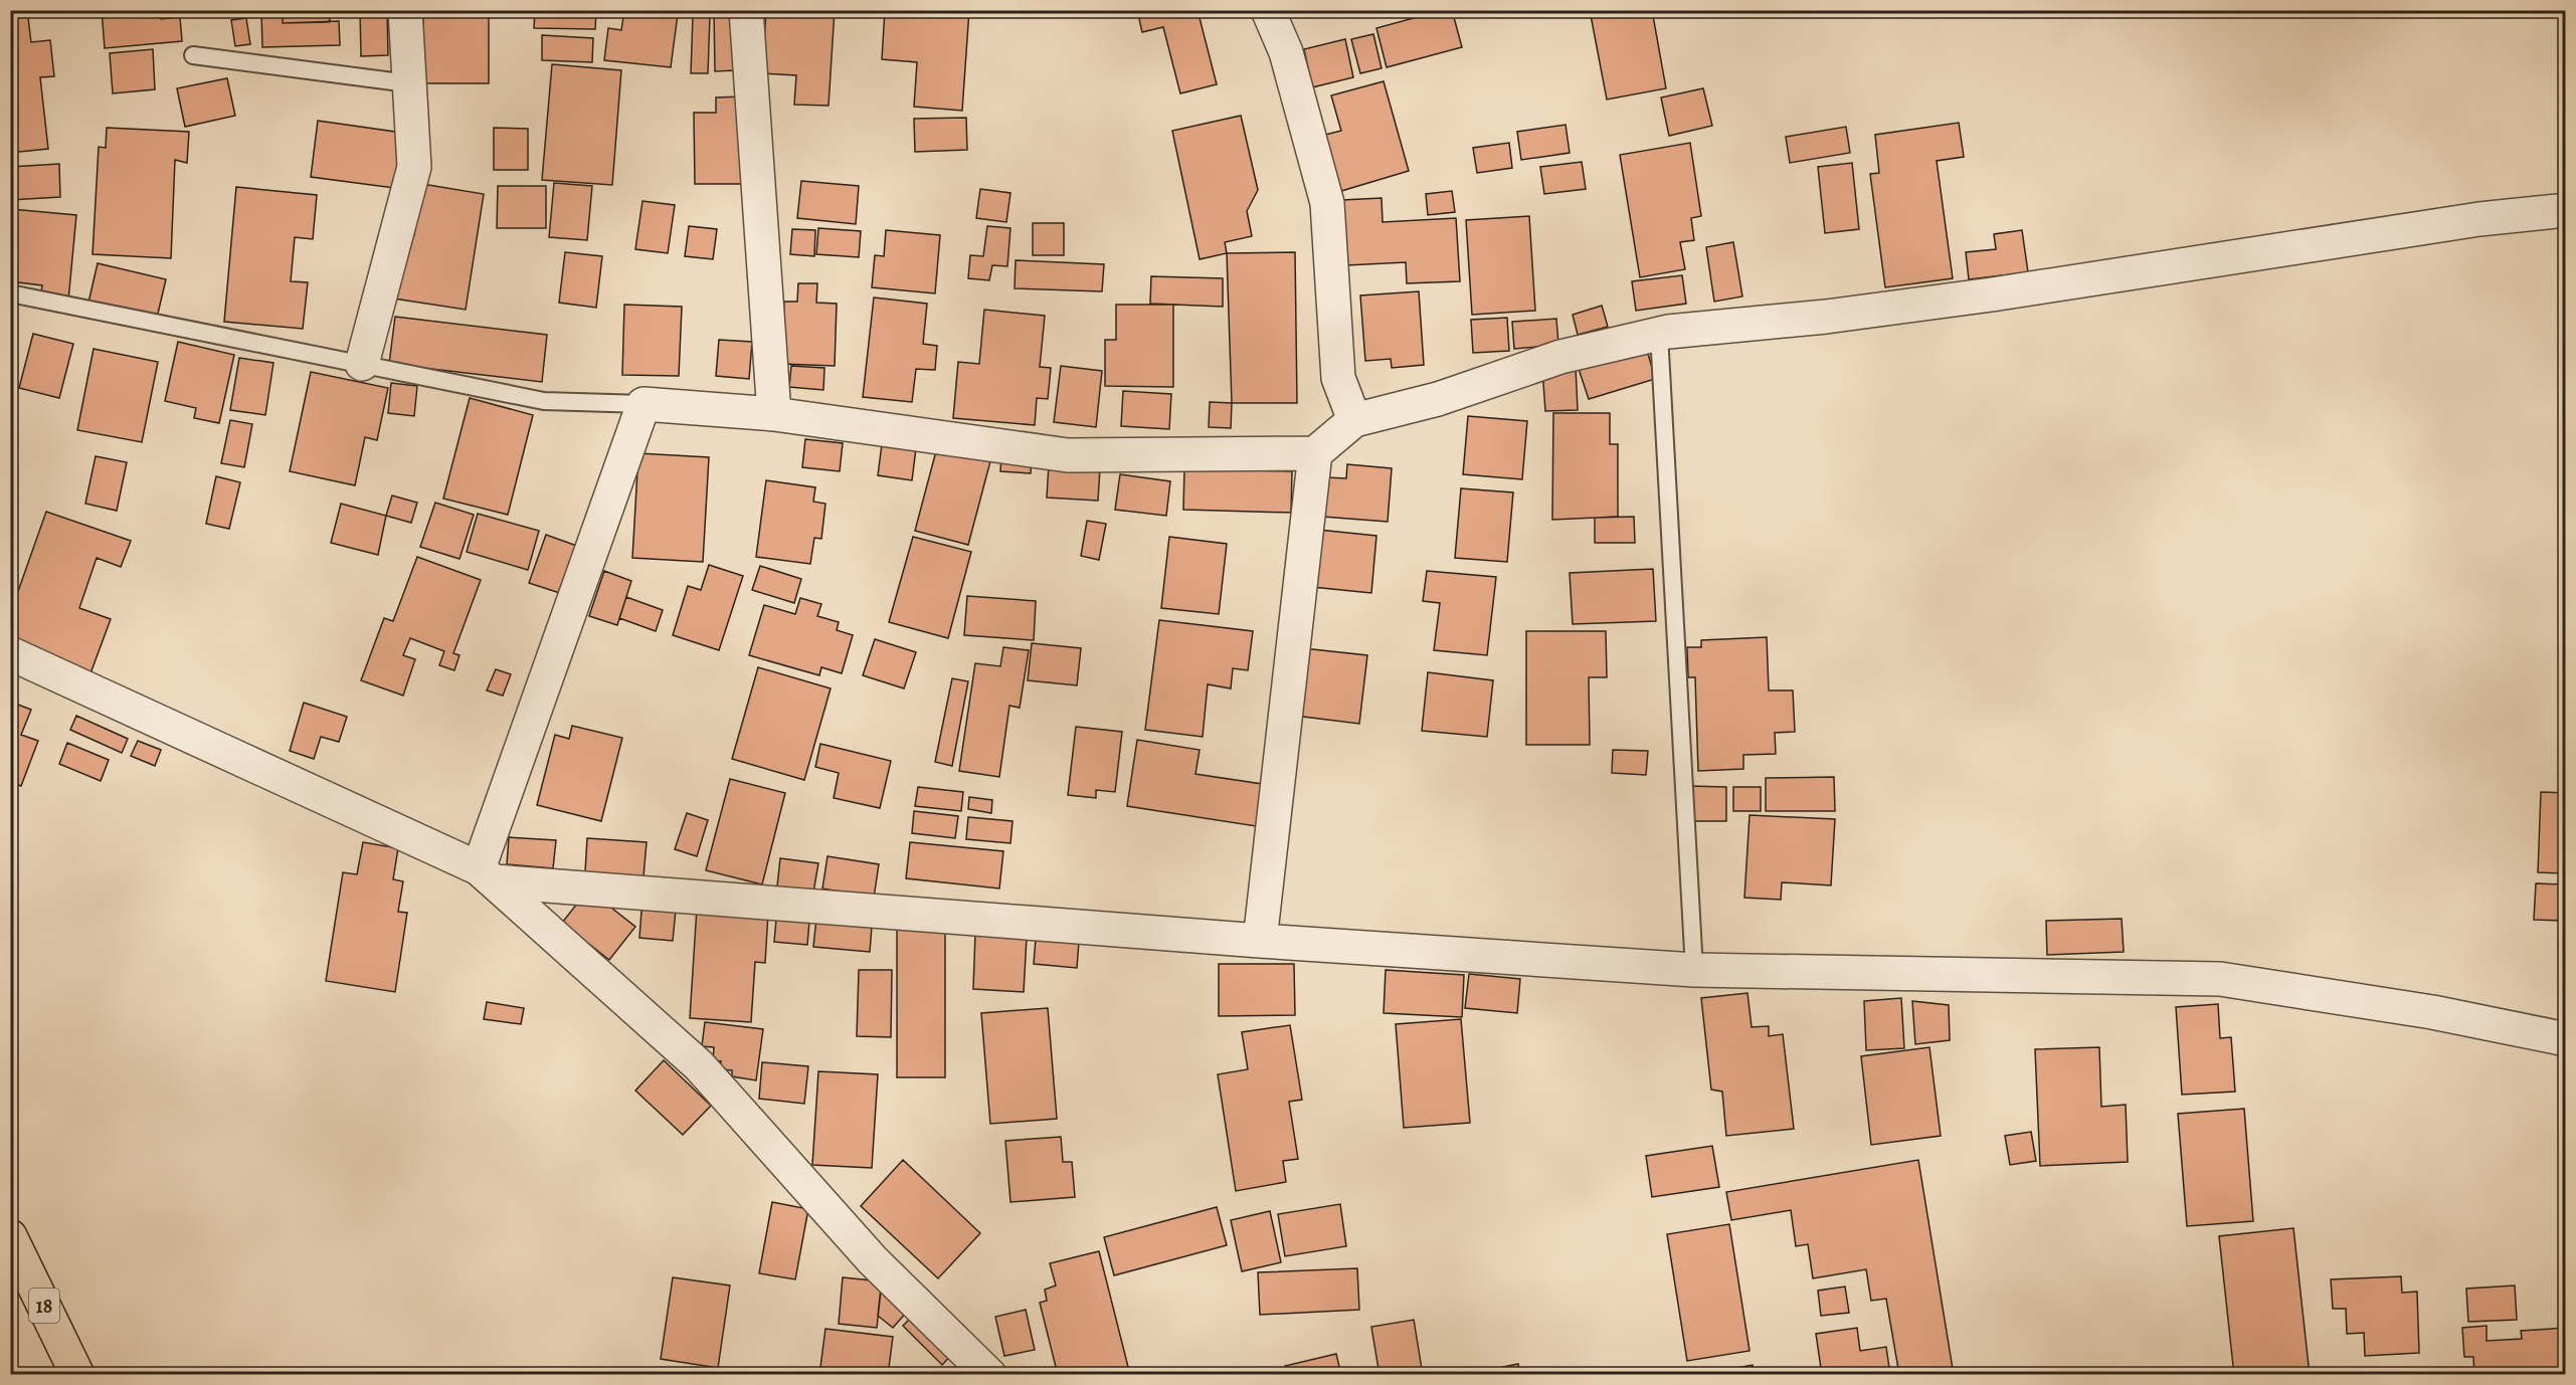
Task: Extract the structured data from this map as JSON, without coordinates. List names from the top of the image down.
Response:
{
  "streets": {
    "highway": ["18"]
  }
}
